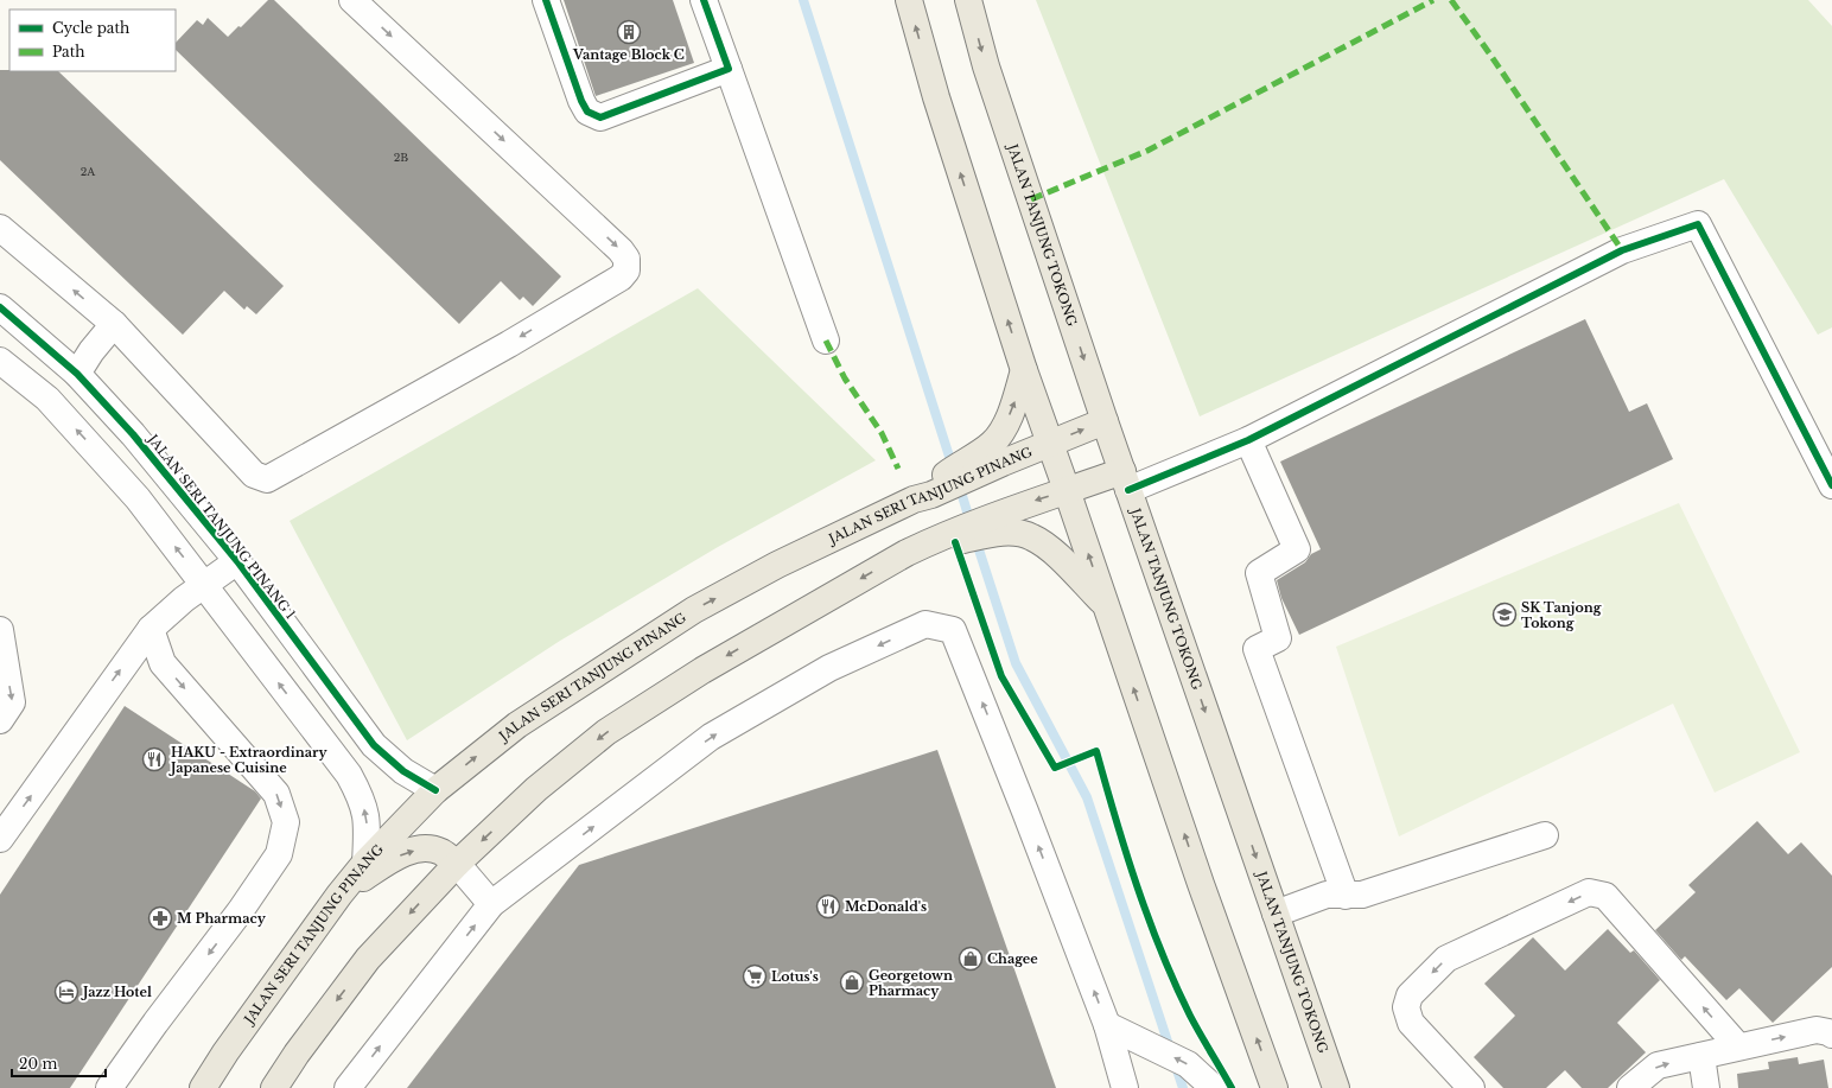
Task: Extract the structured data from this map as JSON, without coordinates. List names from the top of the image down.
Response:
{
  "streets": {
    "main road": ["JALAN TANJUNG TOKONG", "JALAN SERI TANJUNG PINANG"],
    "street": ["JALAN SERI TANJUNG PINANG 1"]
  },
  "crossings": [
    ["JALAN TANJUNG TOKONG", "JALAN SERI TANJUNG PINANG"],
    ["JALAN SERI TANJUNG PINANG", "JALAN SERI TANJUNG PINANG 1"]
  ],
  "places": {
    "building": ["Vantage Block C"],
    "school or university": ["SK Tanjong Tokong"],
    "restaurant": ["HAKU - Extraordinary Japanese Cuisine", "McDonald's"],
    "pharmacy": ["M Pharmacy"],
    "shop": ["Chagee", "Georgetown Pharmacy"],
    "supermarket": ["Lotus's"],
    "hotel": ["Jazz Hotel"]
  },
  "house_numbers": ["2B", "2A"],
  "legend": ["Cycle path", "Path"],
  "scale_bar": "20 m"
}
